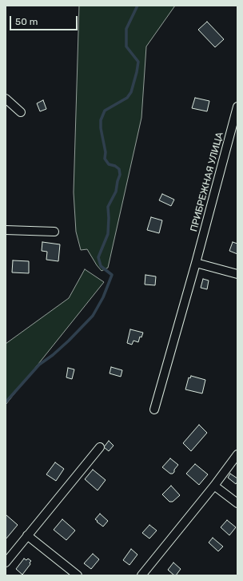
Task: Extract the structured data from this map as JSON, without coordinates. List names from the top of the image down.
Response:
{
  "streets": {
    "street": ["ПРИБРЕЖНАЯ УЛИЦА"]
  },
  "scale_bar": "50 m"
}
